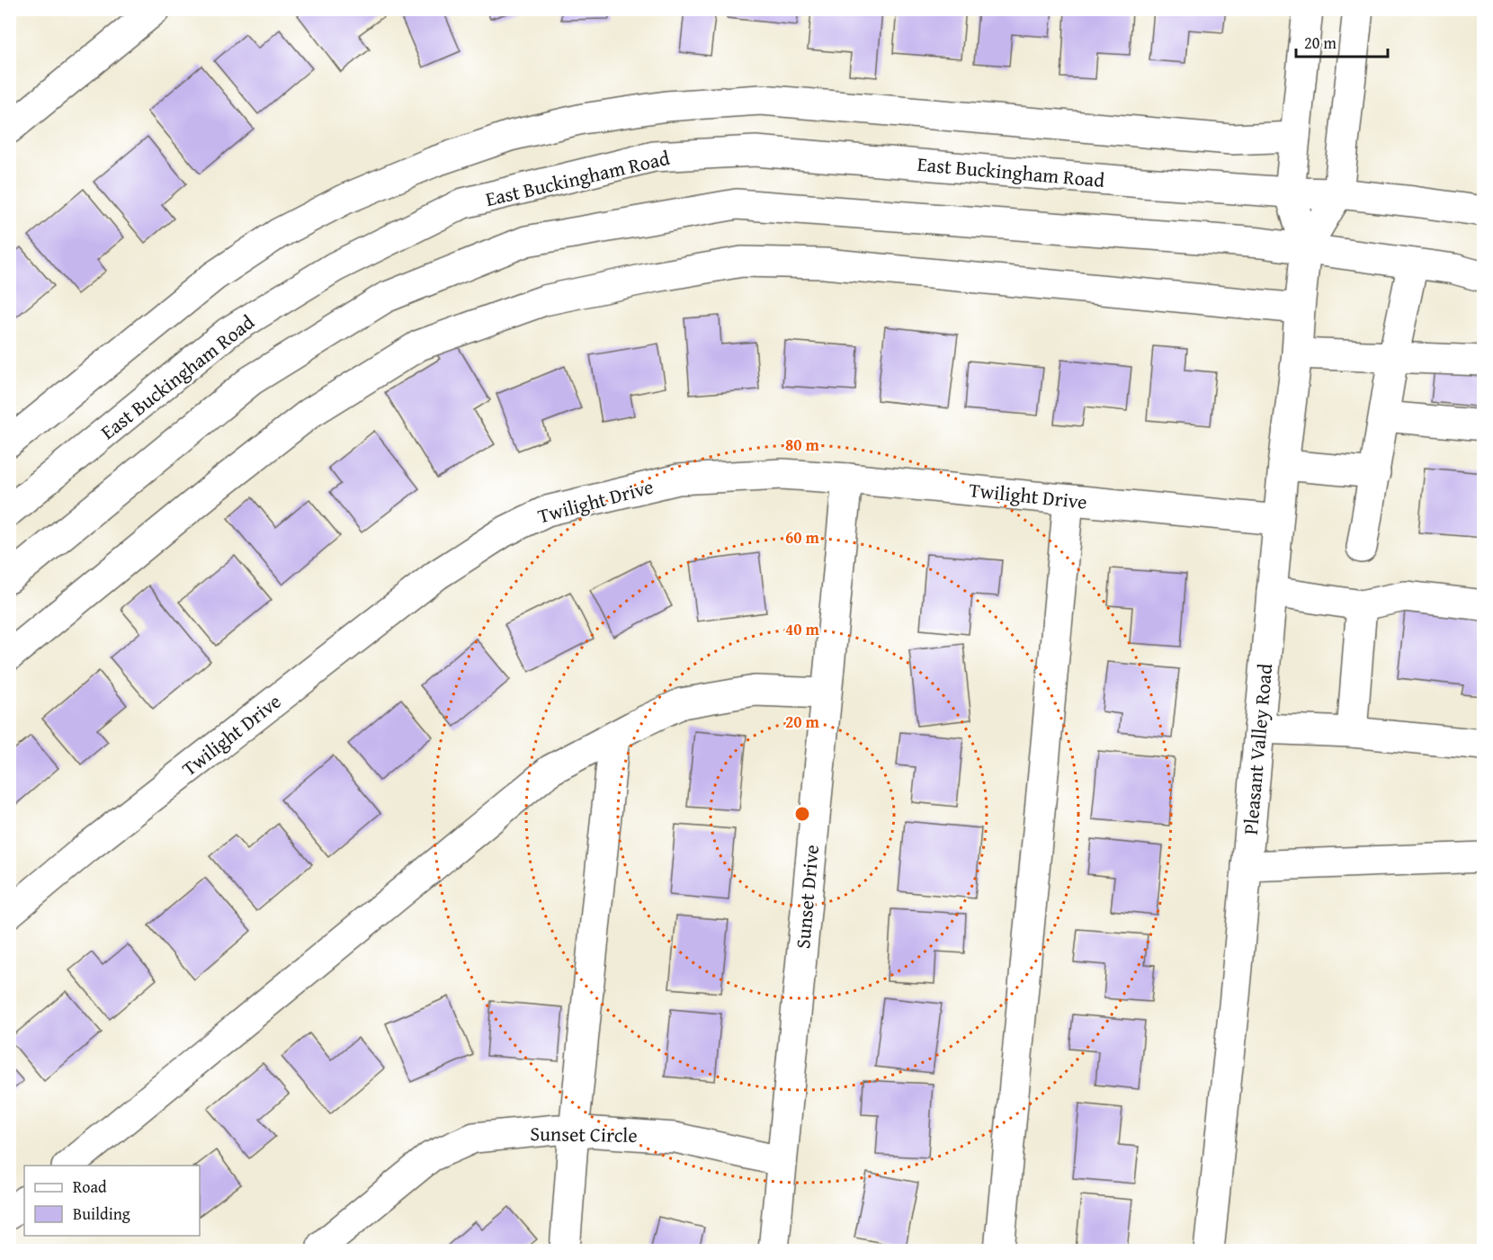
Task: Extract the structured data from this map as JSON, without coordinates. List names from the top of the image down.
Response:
{
  "streets": {
    "street": [
      "East Buckingham Road",
      "Twilight Drive",
      "Pleasant Valley Road",
      "Sunset Drive",
      "Sunset Circle"
    ]
  },
  "crossings": [
    ["East Buckingham Road", "Pleasant Valley Road"],
    ["Twilight Drive", "Pleasant Valley Road"],
    ["Twilight Drive", "Sunset Drive"],
    ["Sunset Drive", "Sunset Circle"]
  ],
  "legend": ["Road", "Building"],
  "scale_bar": "20 m",
  "rings": [
    "80 m",
    "60 m",
    "40 m",
    "20 m"
  ]
}
